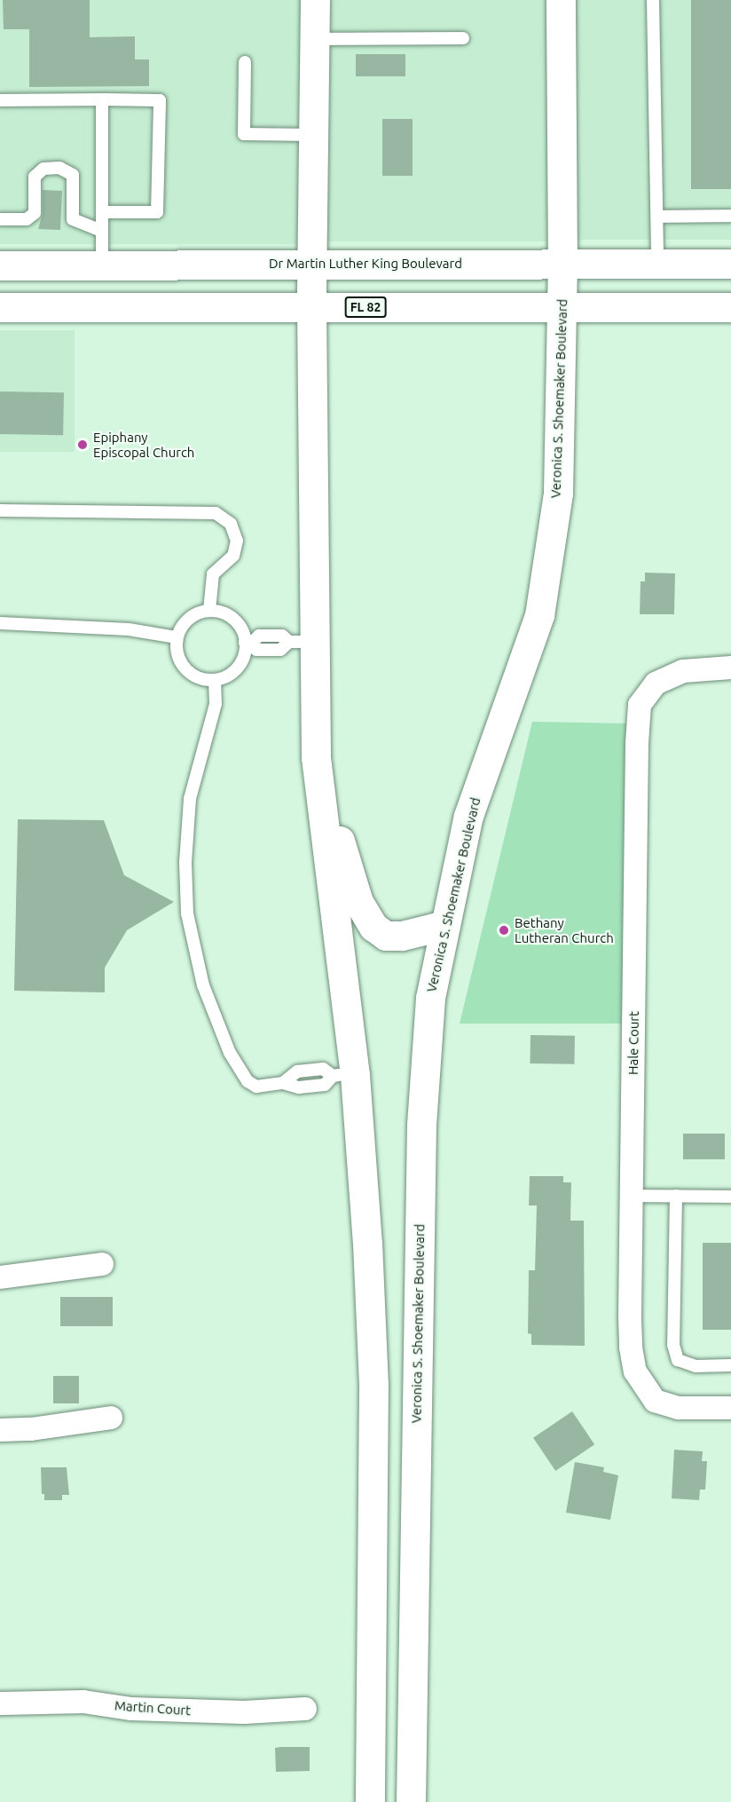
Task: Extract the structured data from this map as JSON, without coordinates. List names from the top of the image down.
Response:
{
  "streets": {
    "street": [
      "Dr Martin Luther King Boulevard",
      "FL 82",
      "Veronica S. Shoemaker Boulevard",
      "Hale Court",
      "Martin Court"
    ]
  },
  "crossings": [
    ["Dr Martin Luther King Boulevard", "Veronica S. Shoemaker Boulevard"],
    ["FL 82", "Veronica S. Shoemaker Boulevard"]
  ],
  "places": ["Epiphany Episcopal Church", "Bethany Lutheran Church"]
}
